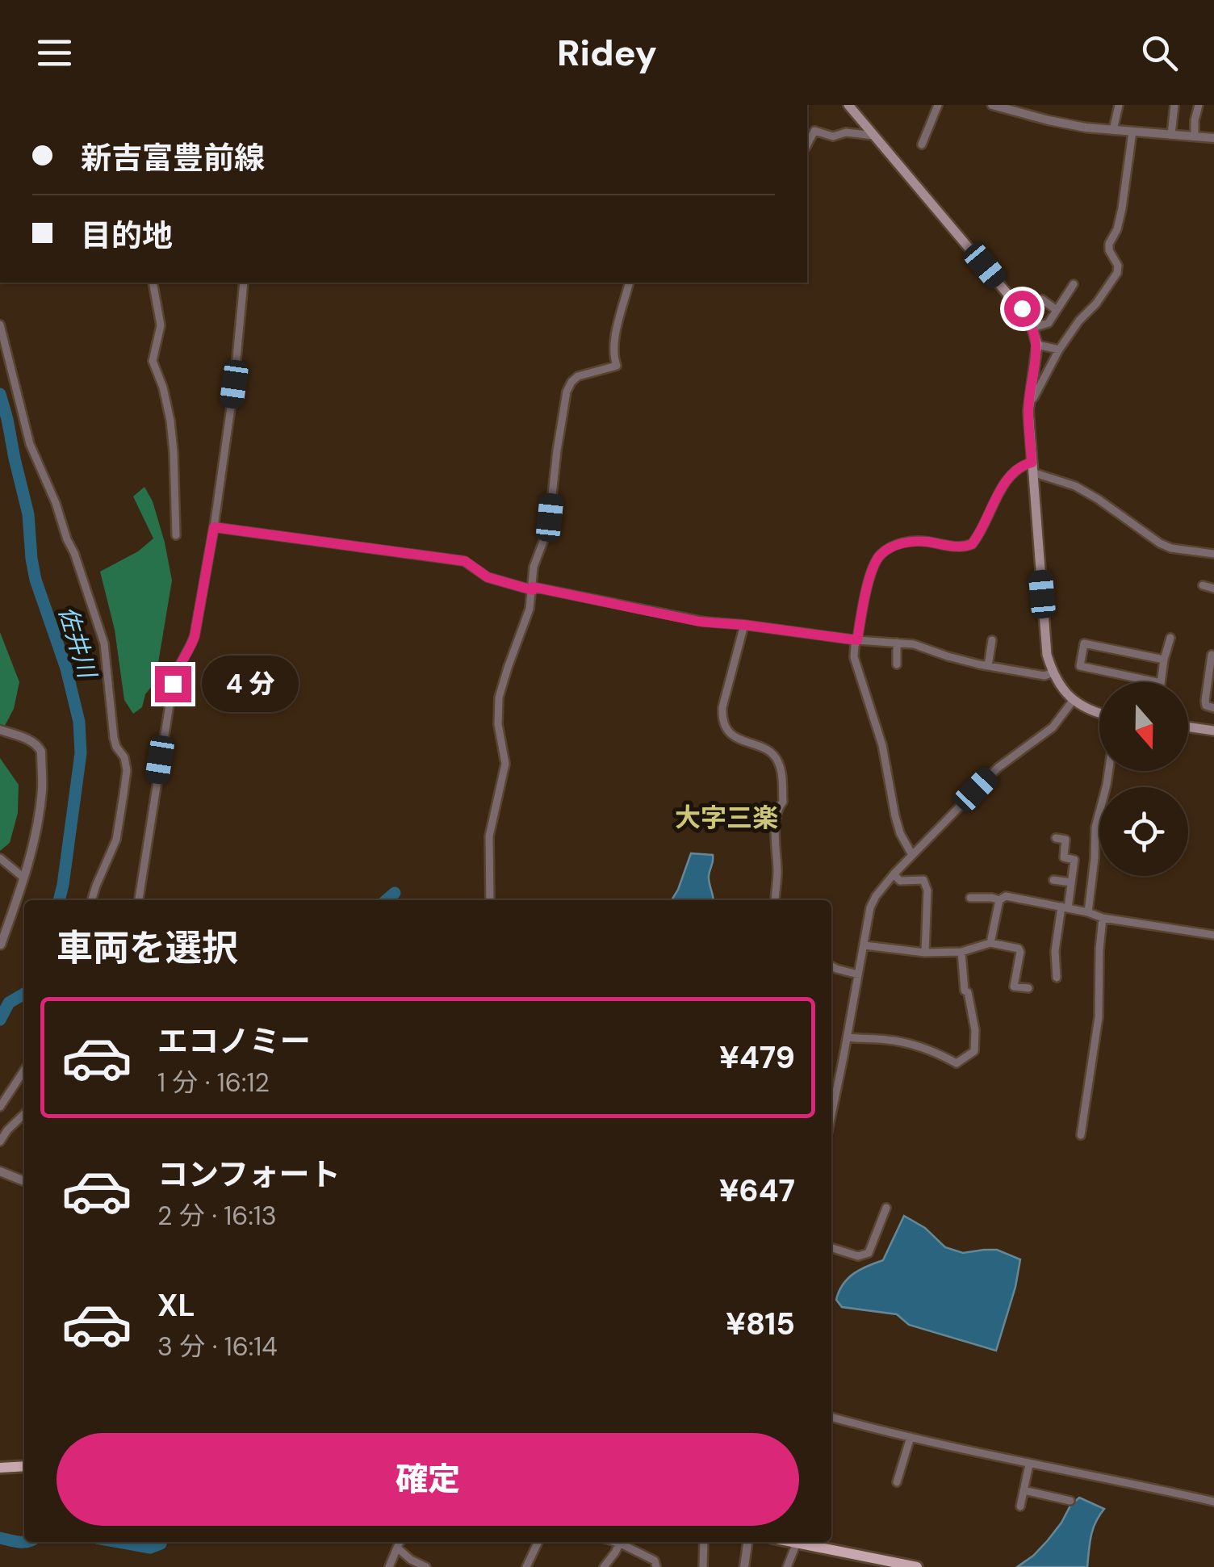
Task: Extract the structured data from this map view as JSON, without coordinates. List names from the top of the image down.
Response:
{
  "districts": ["大字三楽"],
  "water": ["佐井川"],
  "north": "bottom",
  "page": {
    "header": "Ridey",
    "banner": ["新吉富豊前線", "目的地"],
    "bubble": "4 分",
    "heading": "車両を選択",
    "list": [
      {
        "name": "エコノミー",
        "note": "1 分 · 16:12",
        "value": "¥479"
      },
      {
        "name": "コンフォート",
        "note": "2 分 · 16:13",
        "value": "¥647"
      },
      {
        "name": "XL",
        "note": "3 分 · 16:14",
        "value": "¥815"
      }
    ],
    "buttons": "確定"
  }
}
